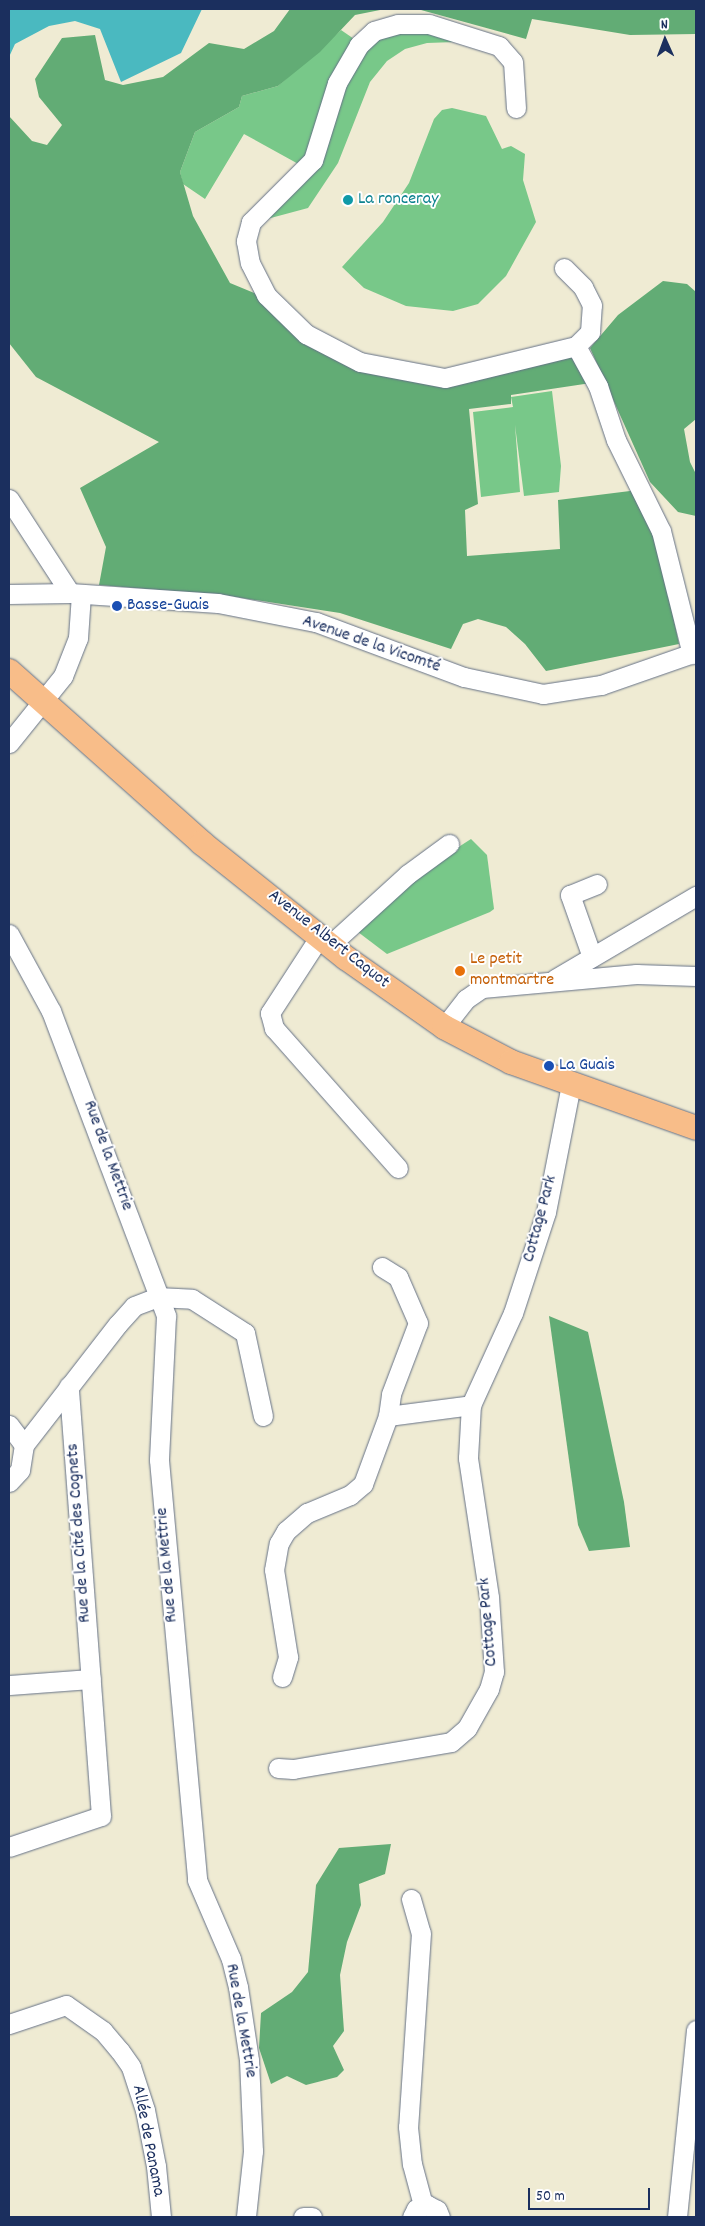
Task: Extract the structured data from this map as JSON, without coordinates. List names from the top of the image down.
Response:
{
  "streets": {
    "main road": ["Avenue Albert Caquot"],
    "street": [
      "Avenue de la Vicomté",
      "Rue de la Mettrie",
      "Cottage Park",
      "Rue de la Cité des Cognets",
      "Allée de Panama"
    ]
  },
  "crossings": [
    ["Avenue Albert Caquot", "Cottage Park"]
  ],
  "places": [
    "La ronceray",
    "Basse-Guais",
    "Le petit montmartre",
    "La Guais"
  ],
  "scale_bar": "50 m",
  "north": "top"
}
